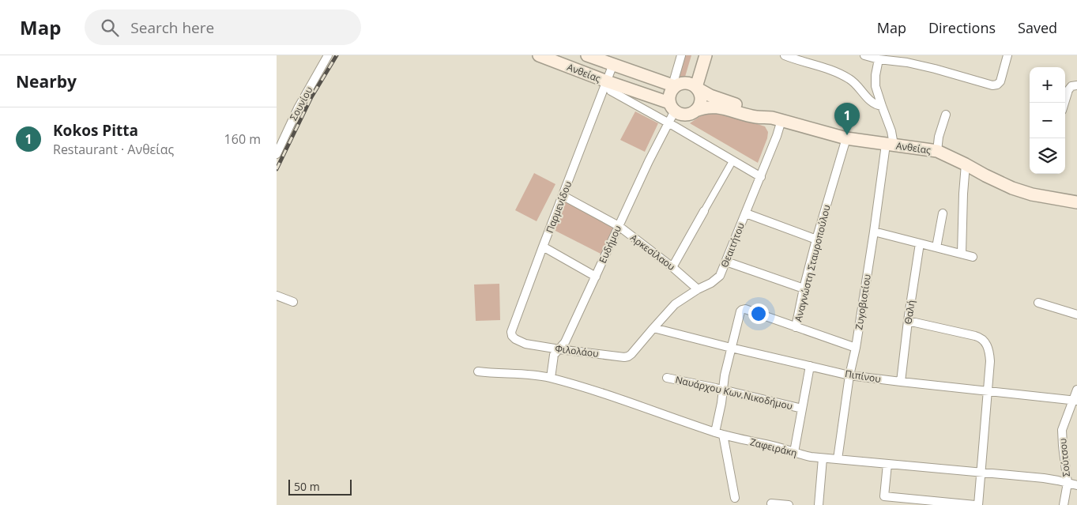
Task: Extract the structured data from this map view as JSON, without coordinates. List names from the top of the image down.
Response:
{
  "streets": {
    "main road": ["Ανθείας"],
    "street": [
      "Σουνίου",
      "Παρμενίδου",
      "Ευδήμου",
      "Θεαιτήτου",
      "Αρκεσίλαου",
      "Αναγνώστη Σταυροπούλου",
      "Ζυγοβιστίου",
      "Θαλή",
      "Φιλολάου",
      "Πιπίνου",
      "Ναυάρχου Κων.Νικοδήμου",
      "Ζαφειράκη",
      "Σούτσου"
    ]
  },
  "crossings": [
    ["Ανθείας", "Παρμενίδου"],
    ["Ανθείας", "Ευδήμου"],
    ["Ανθείας", "Θεαιτήτου"],
    ["Ανθείας", "Αναγνώστη Σταυροπούλου"],
    ["Ανθείας", "Ζυγοβιστίου"],
    ["Παρμενίδου", "Αρκεσίλαου"],
    ["Παρμενίδου", "Φιλολάου"],
    ["Ευδήμου", "Αρκεσίλαου"],
    ["Ευδήμου", "Φιλολάου"],
    ["Ευδήμου", "Ζαφειράκη"],
    ["Θεαιτήτου", "Αρκεσίλαου"],
    ["Θεαιτήτου", "Φιλολάου"],
    ["Θεαιτήτου", "Πιπίνου"],
    ["Αναγνώστη Σταυροπούλου", "Πιπίνου"],
    ["Αναγνώστη Σταυροπούλου", "Ναυάρχου Κων.Νικοδήμου"],
    ["Αναγνώστη Σταυροπούλου", "Ζαφειράκη"],
    ["Ζυγοβιστίου", "Πιπίνου"],
    ["Ζυγοβιστίου", "Ζαφειράκη"],
    ["Θαλή", "Πιπίνου"],
    ["Πιπίνου", "Σούτσου"],
    ["Ζαφειράκη", "Σούτσου"]
  ],
  "scale_bar": "50 m",
  "page": {
    "header": "Map",
    "search": "Search here",
    "nav": ["Map", "Directions", "Saved"],
    "heading": "Nearby",
    "map_buttons": ["+", "−"],
    "pins": "1",
    "list": [
      {
        "mark": "1",
        "name": "Kokos Pitta",
        "note": "Restaurant · Ανθείας",
        "value": "160 m"
      }
    ],
    "scale": "50 m"
  }
}
